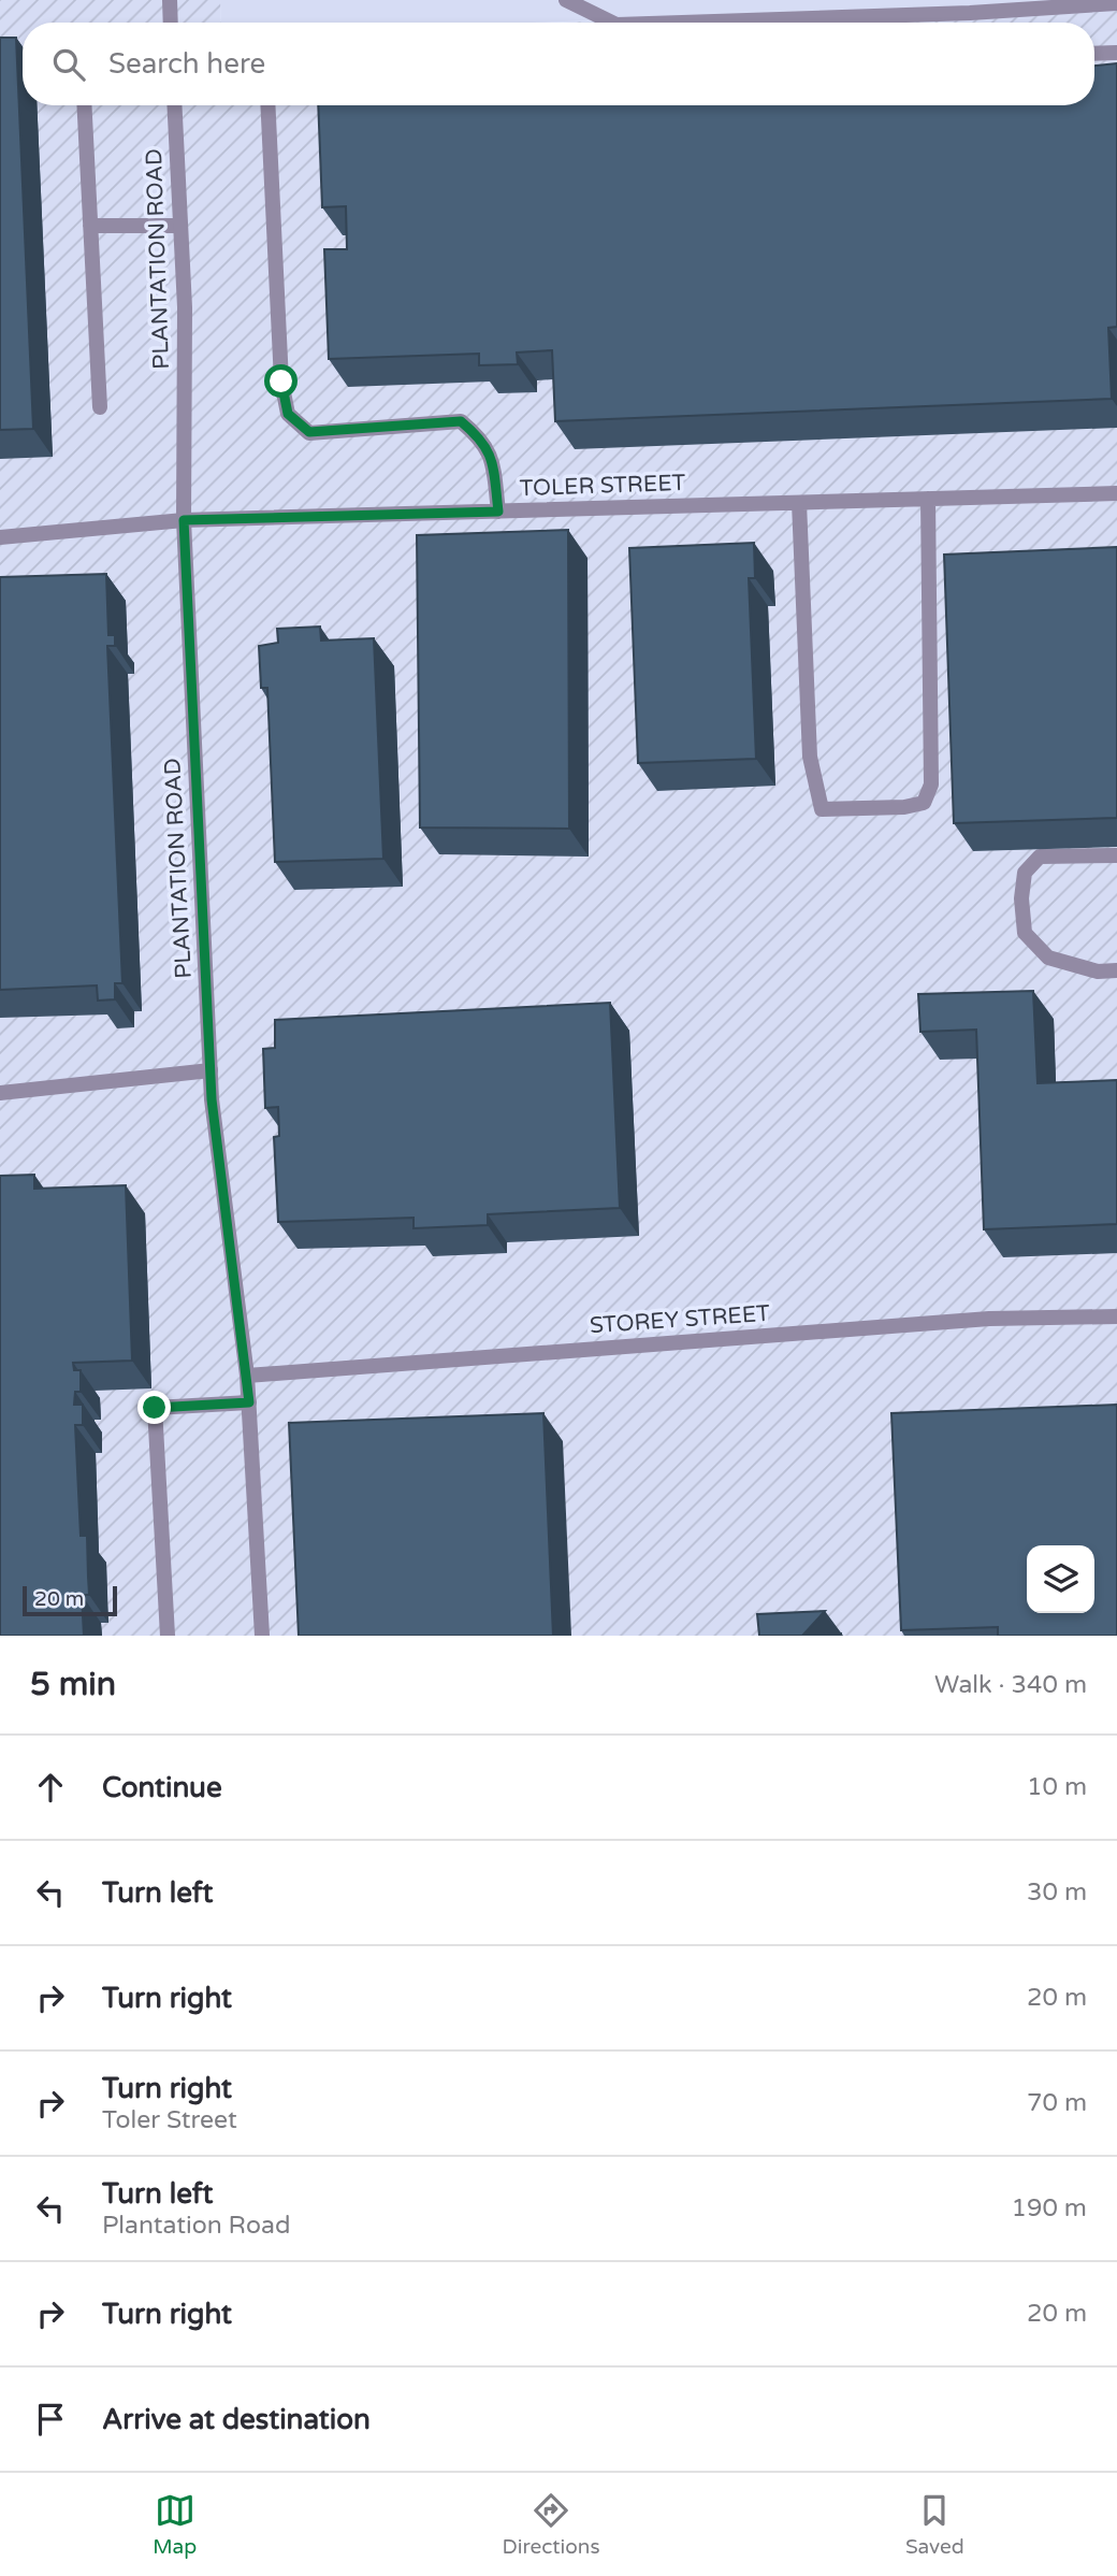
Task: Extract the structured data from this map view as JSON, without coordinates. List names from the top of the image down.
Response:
{
  "streets": {
    "street": ["PLANTATION ROAD", "TOLER STREET", "STOREY STREET"]
  },
  "crossings": [
    ["PLANTATION ROAD", "TOLER STREET"],
    ["PLANTATION ROAD", "STOREY STREET"]
  ],
  "scale_bar": "20 m",
  "page": {
    "search": "Search here",
    "scale": "20 m",
    "heading": ["5 min", "Walk · 340 m"],
    "list": [
      ["Continue", "10 m"],
      ["Turn left", "30 m"],
      ["Turn right", "20 m"],
      ["Turn right", "Toler Street", "70 m"],
      ["Turn left", "Plantation Road", "190 m"],
      ["Turn right", "20 m"],
      "Arrive at destination"
    ],
    "nav": ["Map", "Directions", "Saved"]
  }
}
